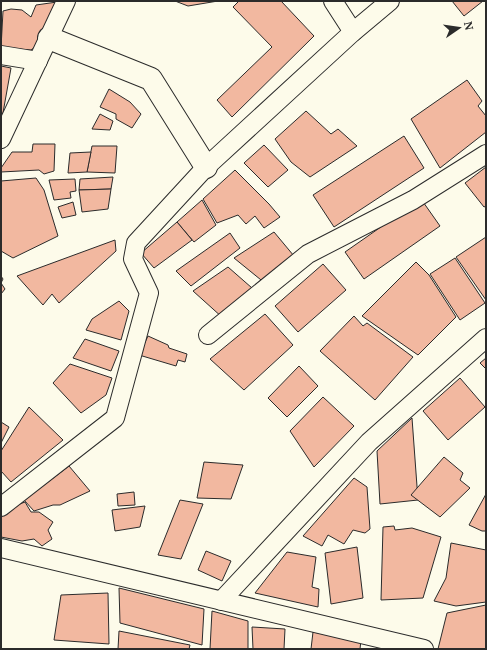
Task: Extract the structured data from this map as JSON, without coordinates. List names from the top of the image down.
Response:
{
  "north": "right"
}
